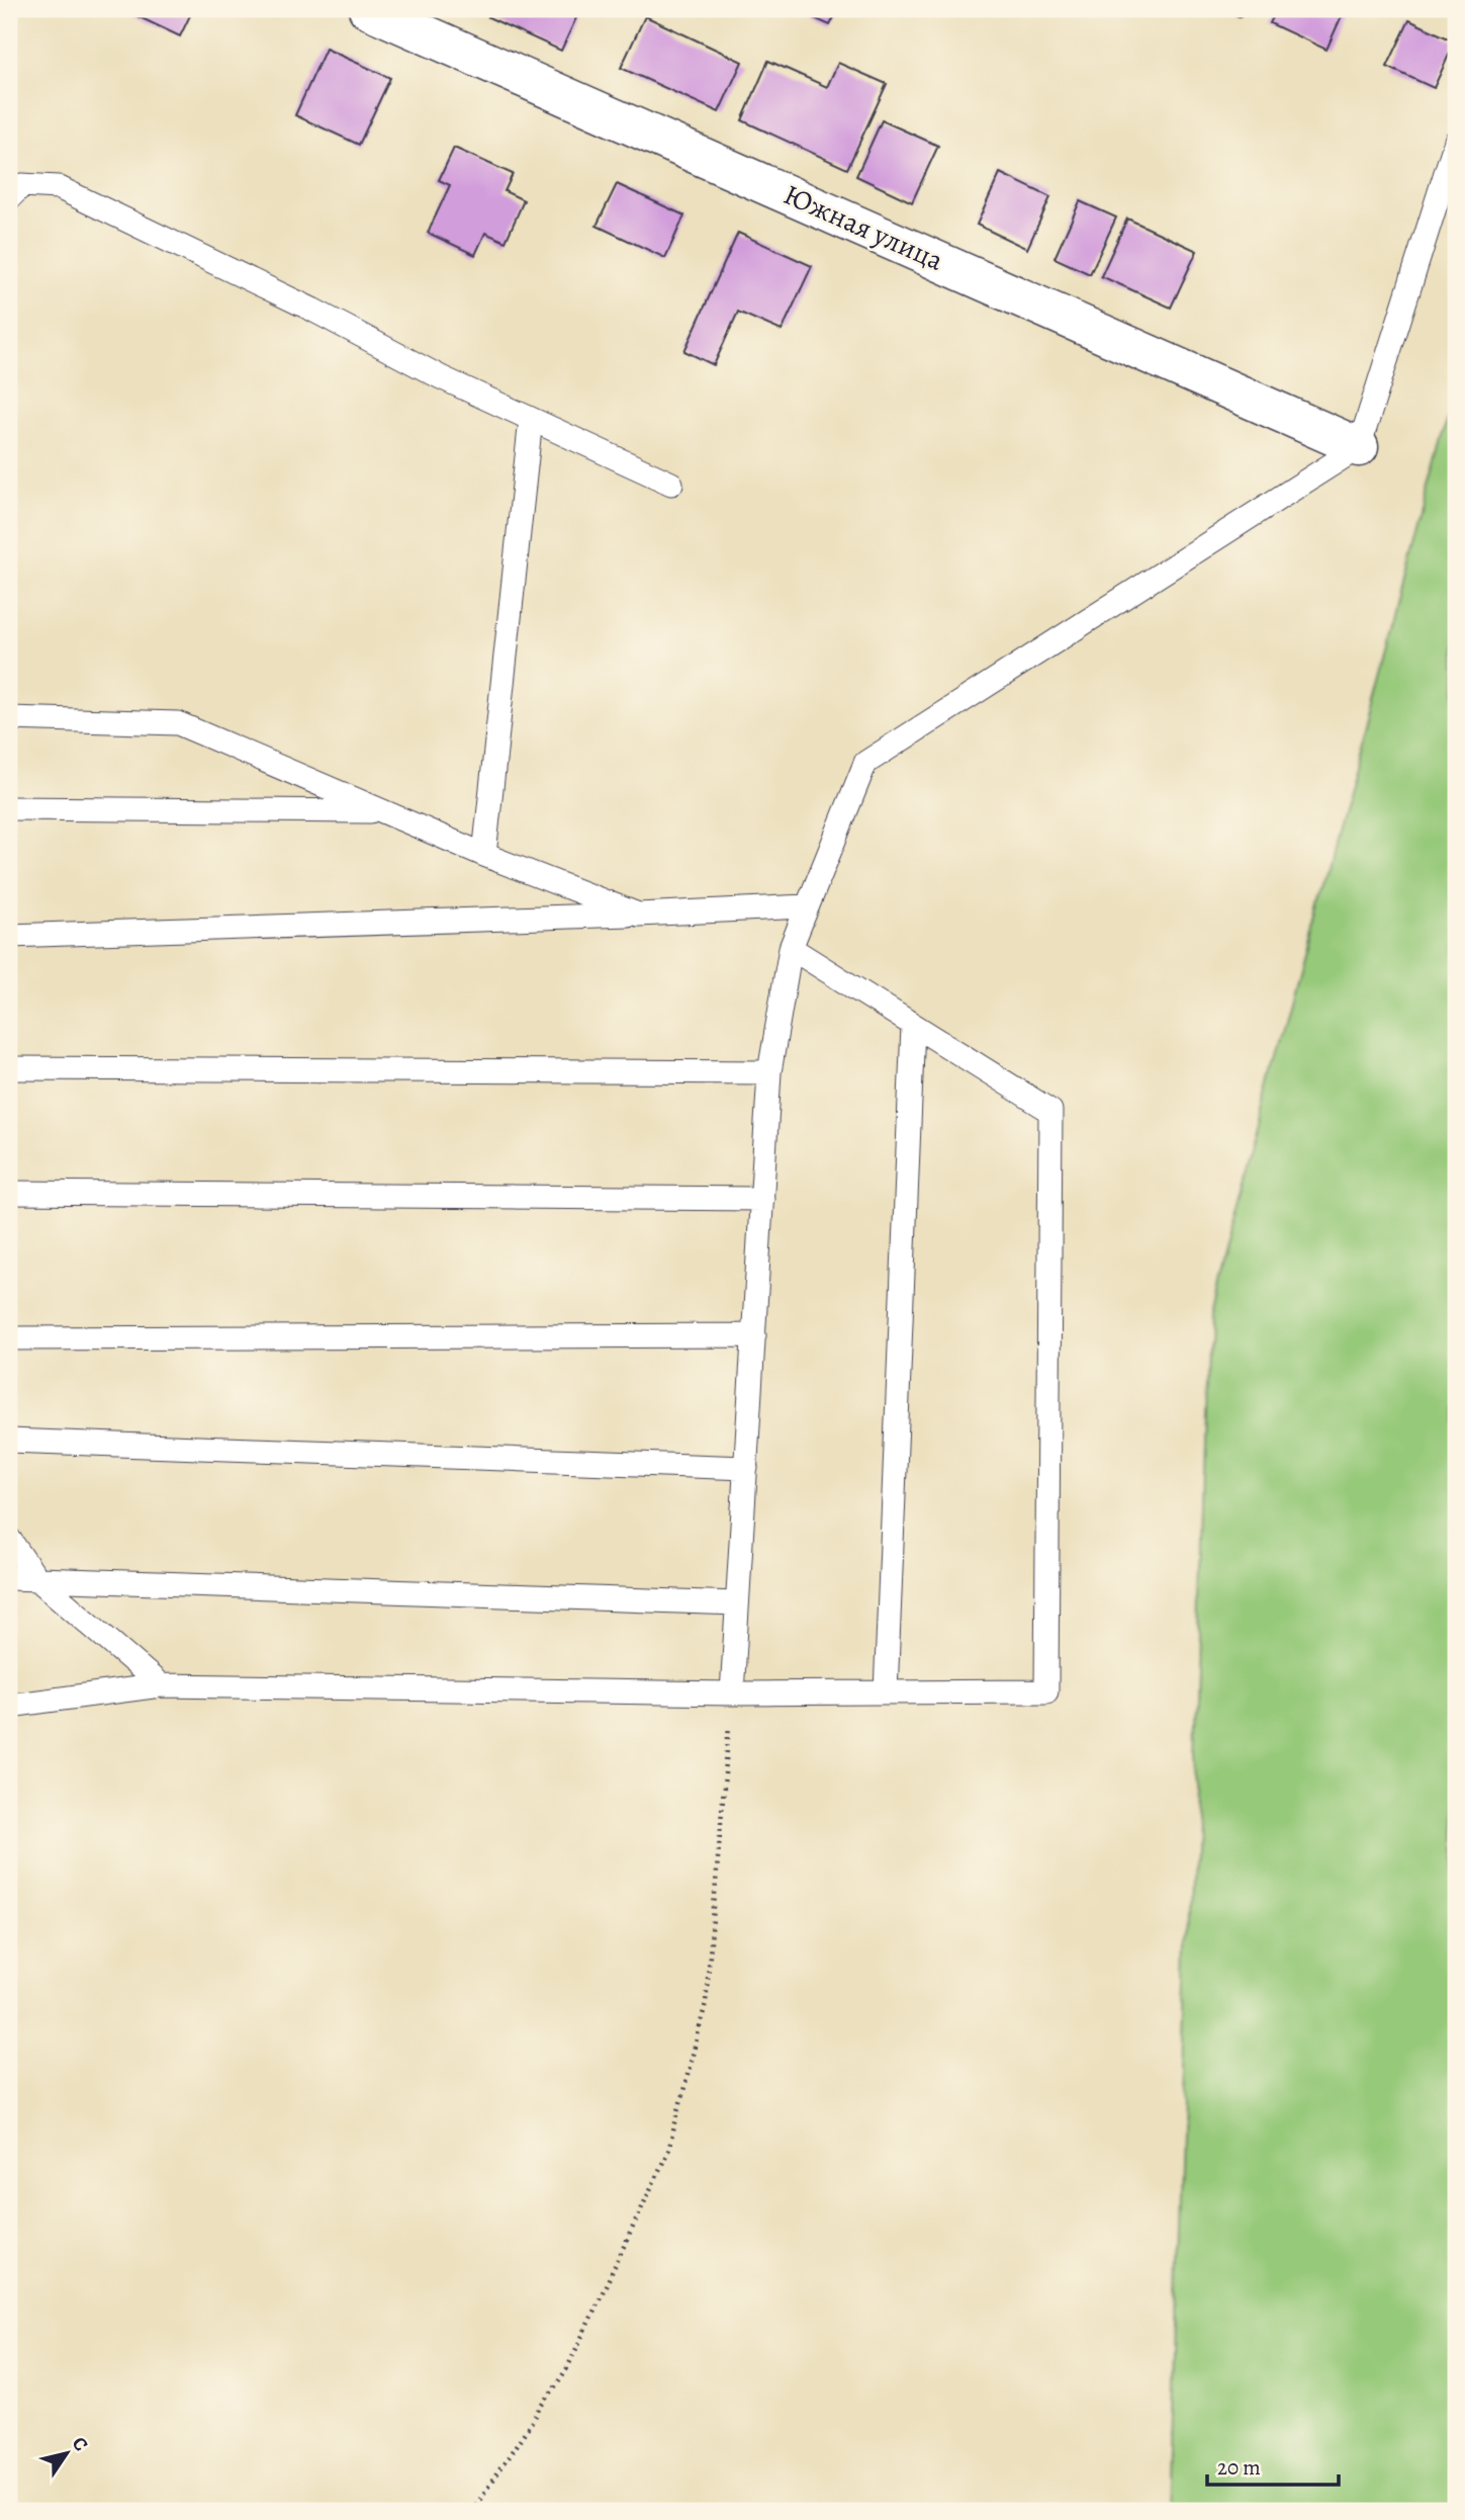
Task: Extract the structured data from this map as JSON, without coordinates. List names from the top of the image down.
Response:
{
  "streets": {
    "street": ["Южная улица"]
  },
  "scale_bar": "20 m",
  "north": "top right"
}
